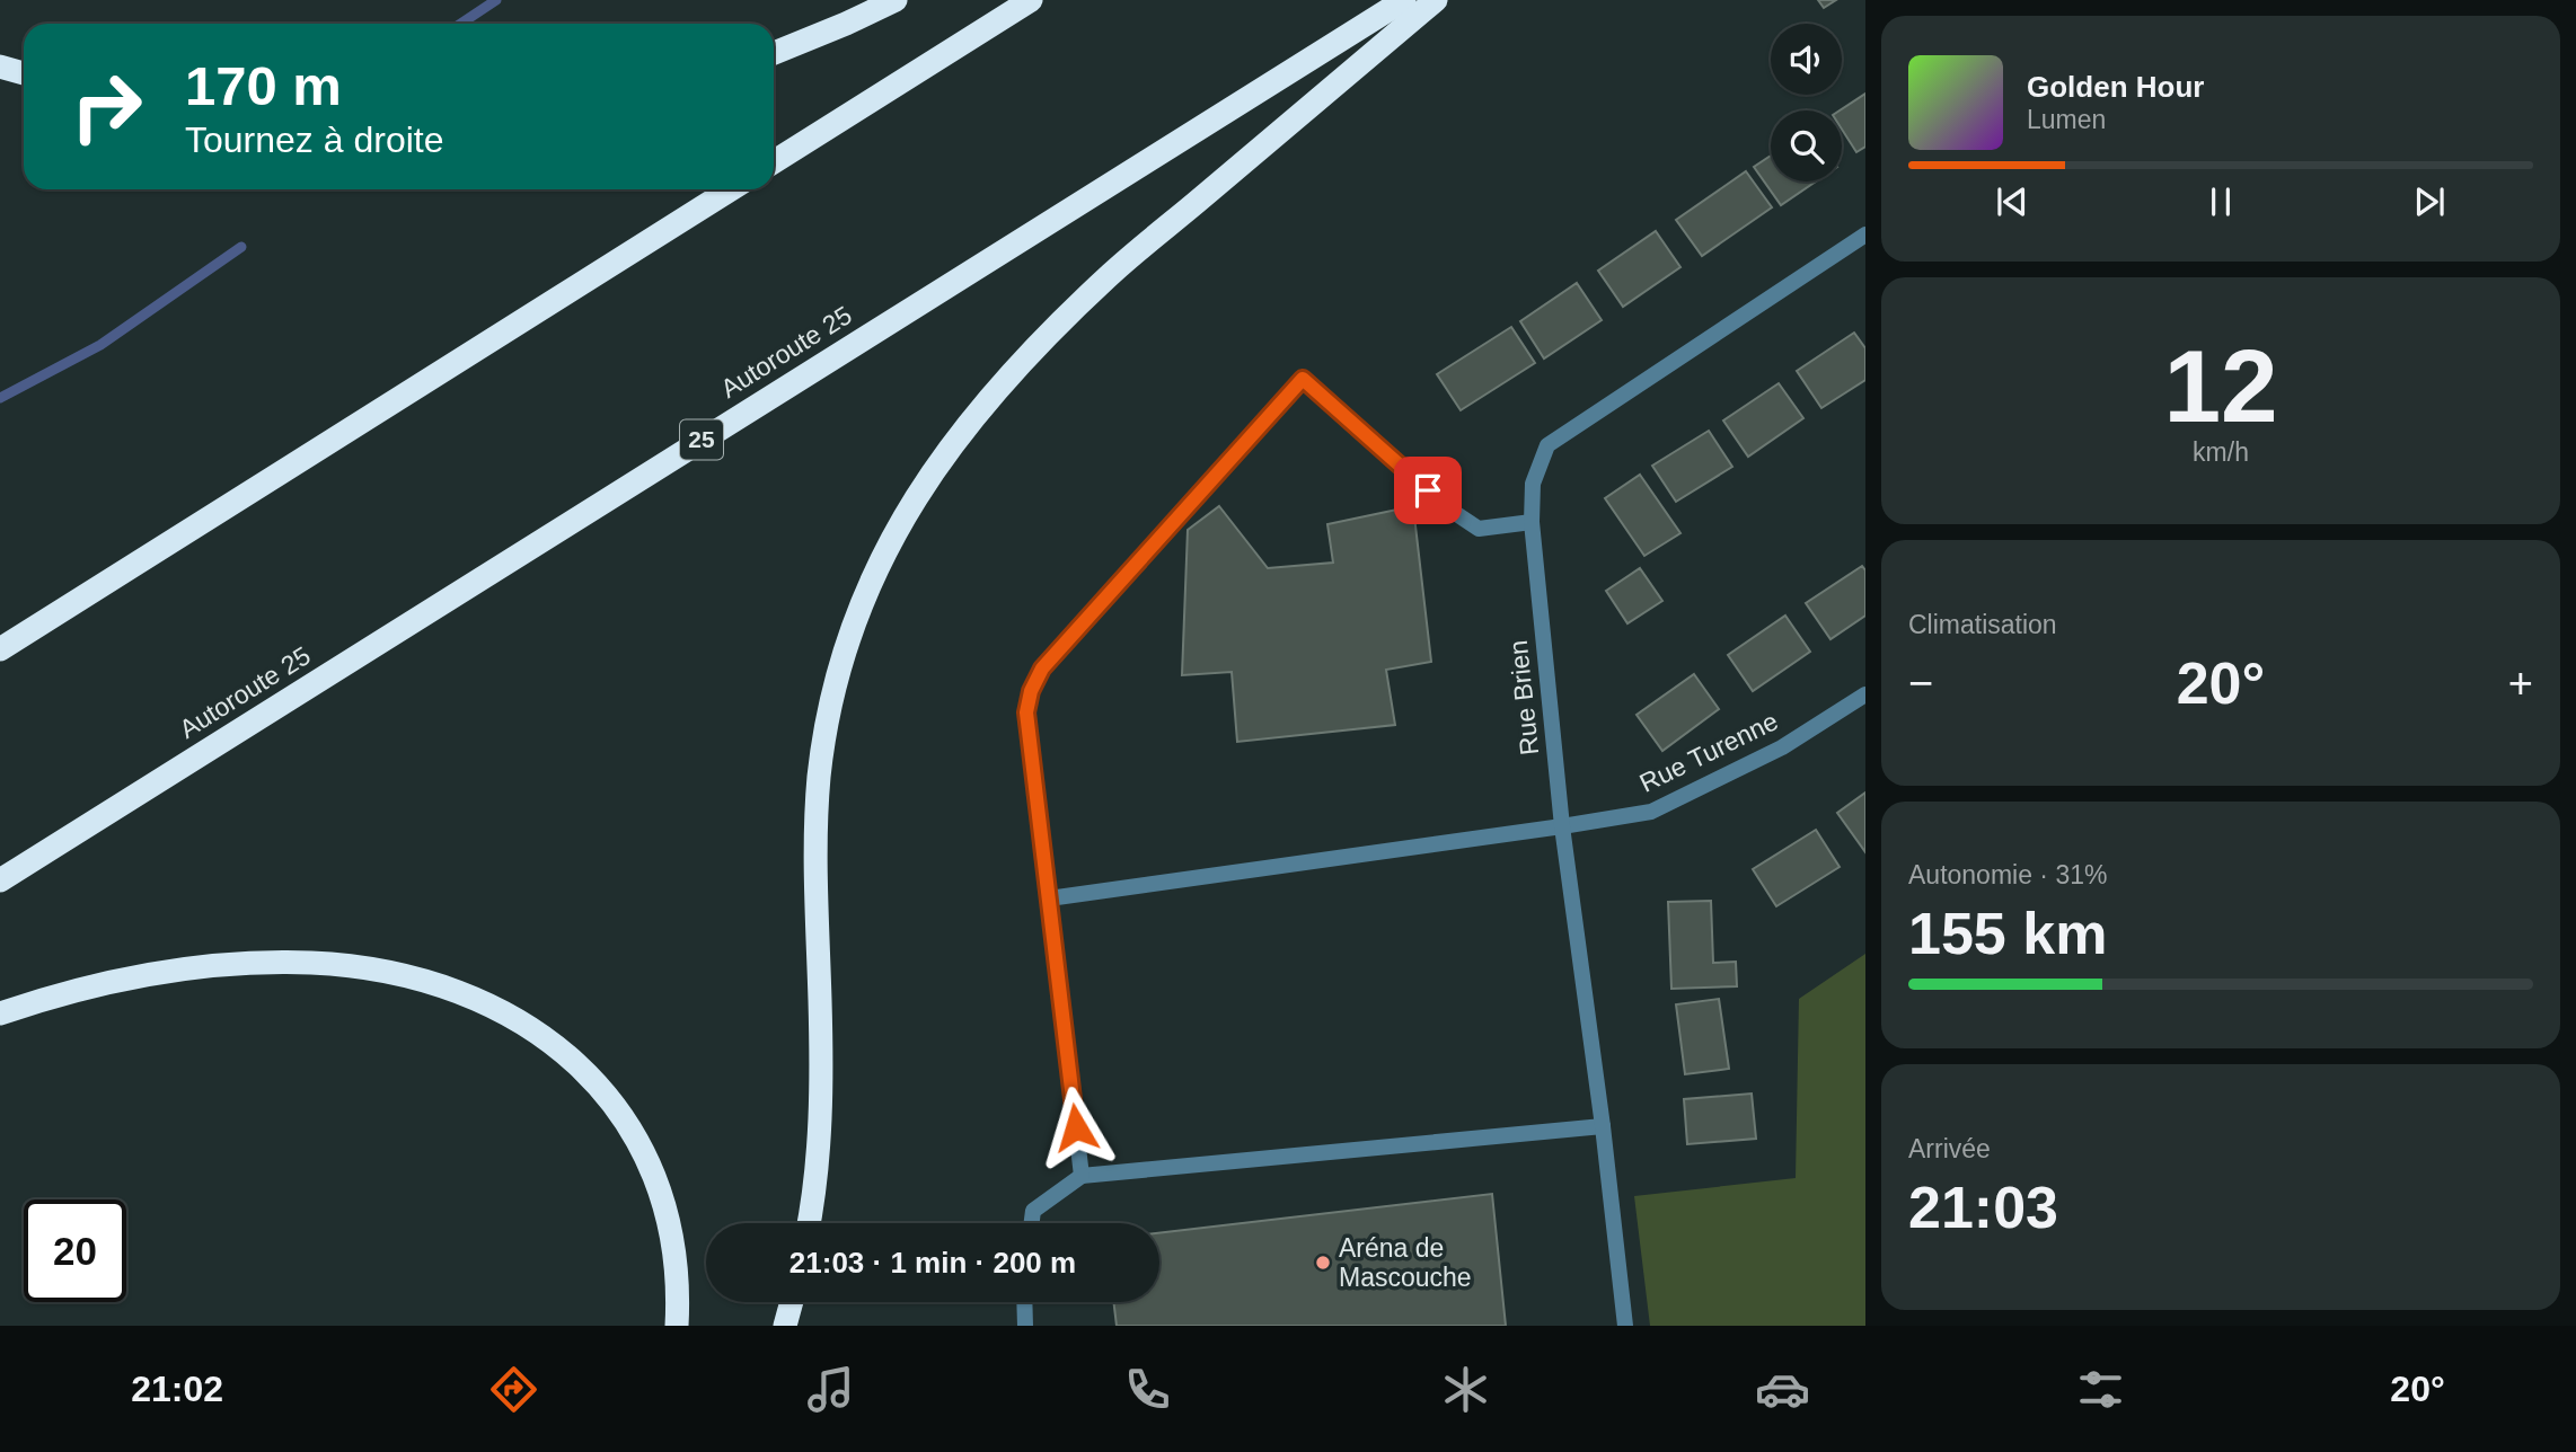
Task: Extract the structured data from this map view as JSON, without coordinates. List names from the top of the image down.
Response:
{
  "streets": {
    "highway": ["Autoroute 25", "25"],
    "street": ["Rue Brien", "Rue Turenne"]
  },
  "crossings": [
    ["Rue Brien", "Rue Turenne"]
  ],
  "places": ["Aréna de Mascouche"],
  "page": {
    "turn": ["170 m", "Tournez à droite"],
    "song": ["Golden Hour", "Lumen"],
    "tile": [
      ["12", "km/h"],
      "Climatisation",
      ["Autonomie · 31%", "155 km"],
      ["Arrivée", "21:03"]
    ],
    "heat": ["−", "20°", "+"],
    "limit": "20",
    "trip": "21:03 · 1 min · 200 m",
    "tabs": ["21:02", "20°"]
  }
}
